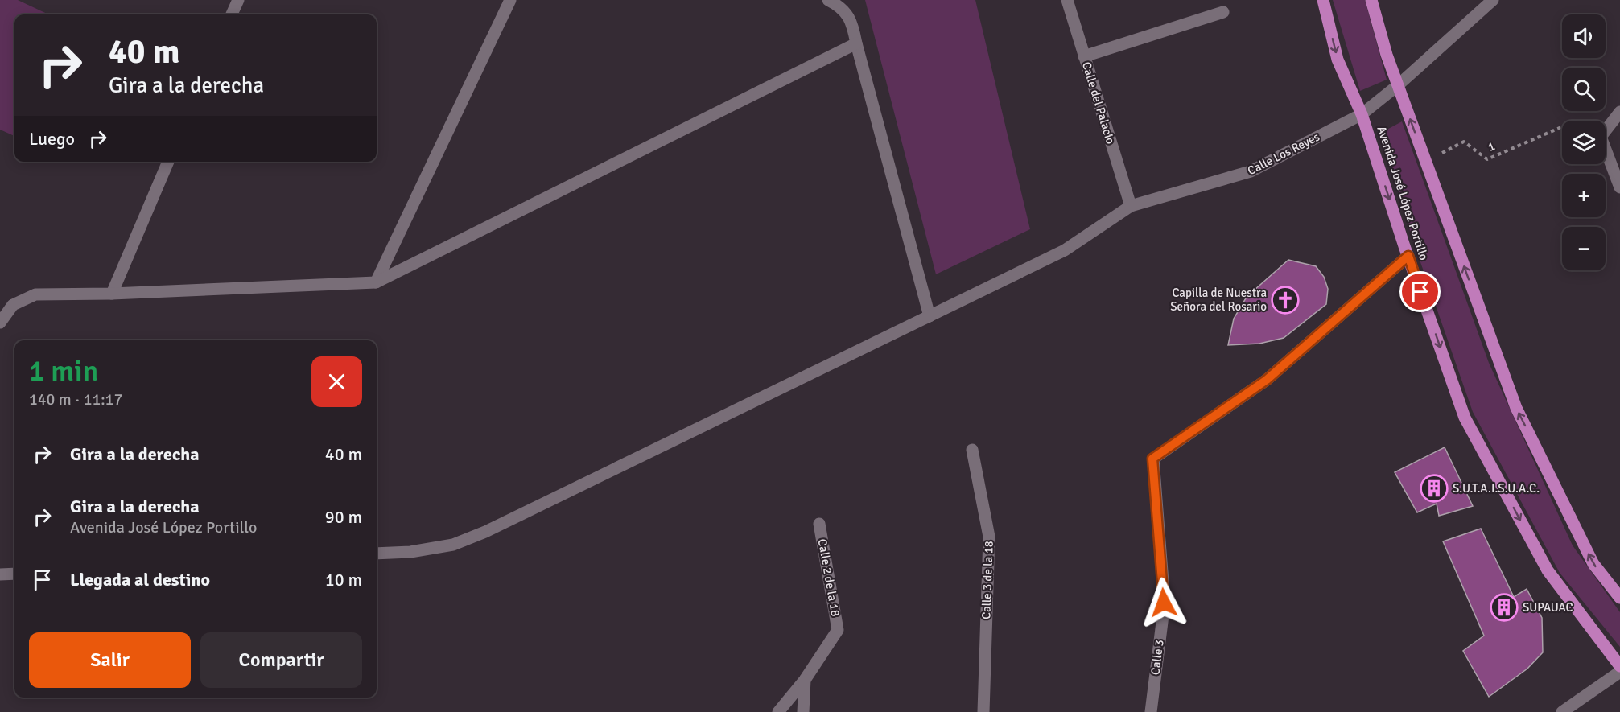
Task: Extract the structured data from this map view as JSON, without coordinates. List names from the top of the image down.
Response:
{
  "streets": {
    "main road": ["Avenida José López Portillo"],
    "street": [
      "Calle del Palacio",
      "Calle Los Reyes",
      "Calle 2 de la 18",
      "Calle 3 de la 18",
      "Calle 3"
    ],
    "path": ["1"]
  },
  "crossings": [
    ["Calle del Palacio", "Calle Los Reyes"],
    ["Calle Los Reyes", "Avenida José López Portillo"],
    ["Avenida José López Portillo", "Calle 3"]
  ],
  "places": {
    "church": ["Capilla de Nuestra Señora del Rosario"],
    "building": ["S.U.T.A.I.S.U.A.C.", "SUPAUAC"]
  },
  "page": {
    "map_buttons": ["+", "−"],
    "turn": ["40 m", "Gira a la derecha"],
    "then": "Luego",
    "heading": ["1 min", "140 m · 11:17"],
    "list": [
      {
        "name": "Gira a la derecha",
        "value": "40 m"
      },
      {
        "name": "Gira a la derecha",
        "note": "Avenida José López Portillo",
        "value": "90 m"
      },
      {
        "name": "Llegada al destino",
        "value": "10 m"
      }
    ],
    "buttons": ["Salir", "Compartir"]
  }
}
